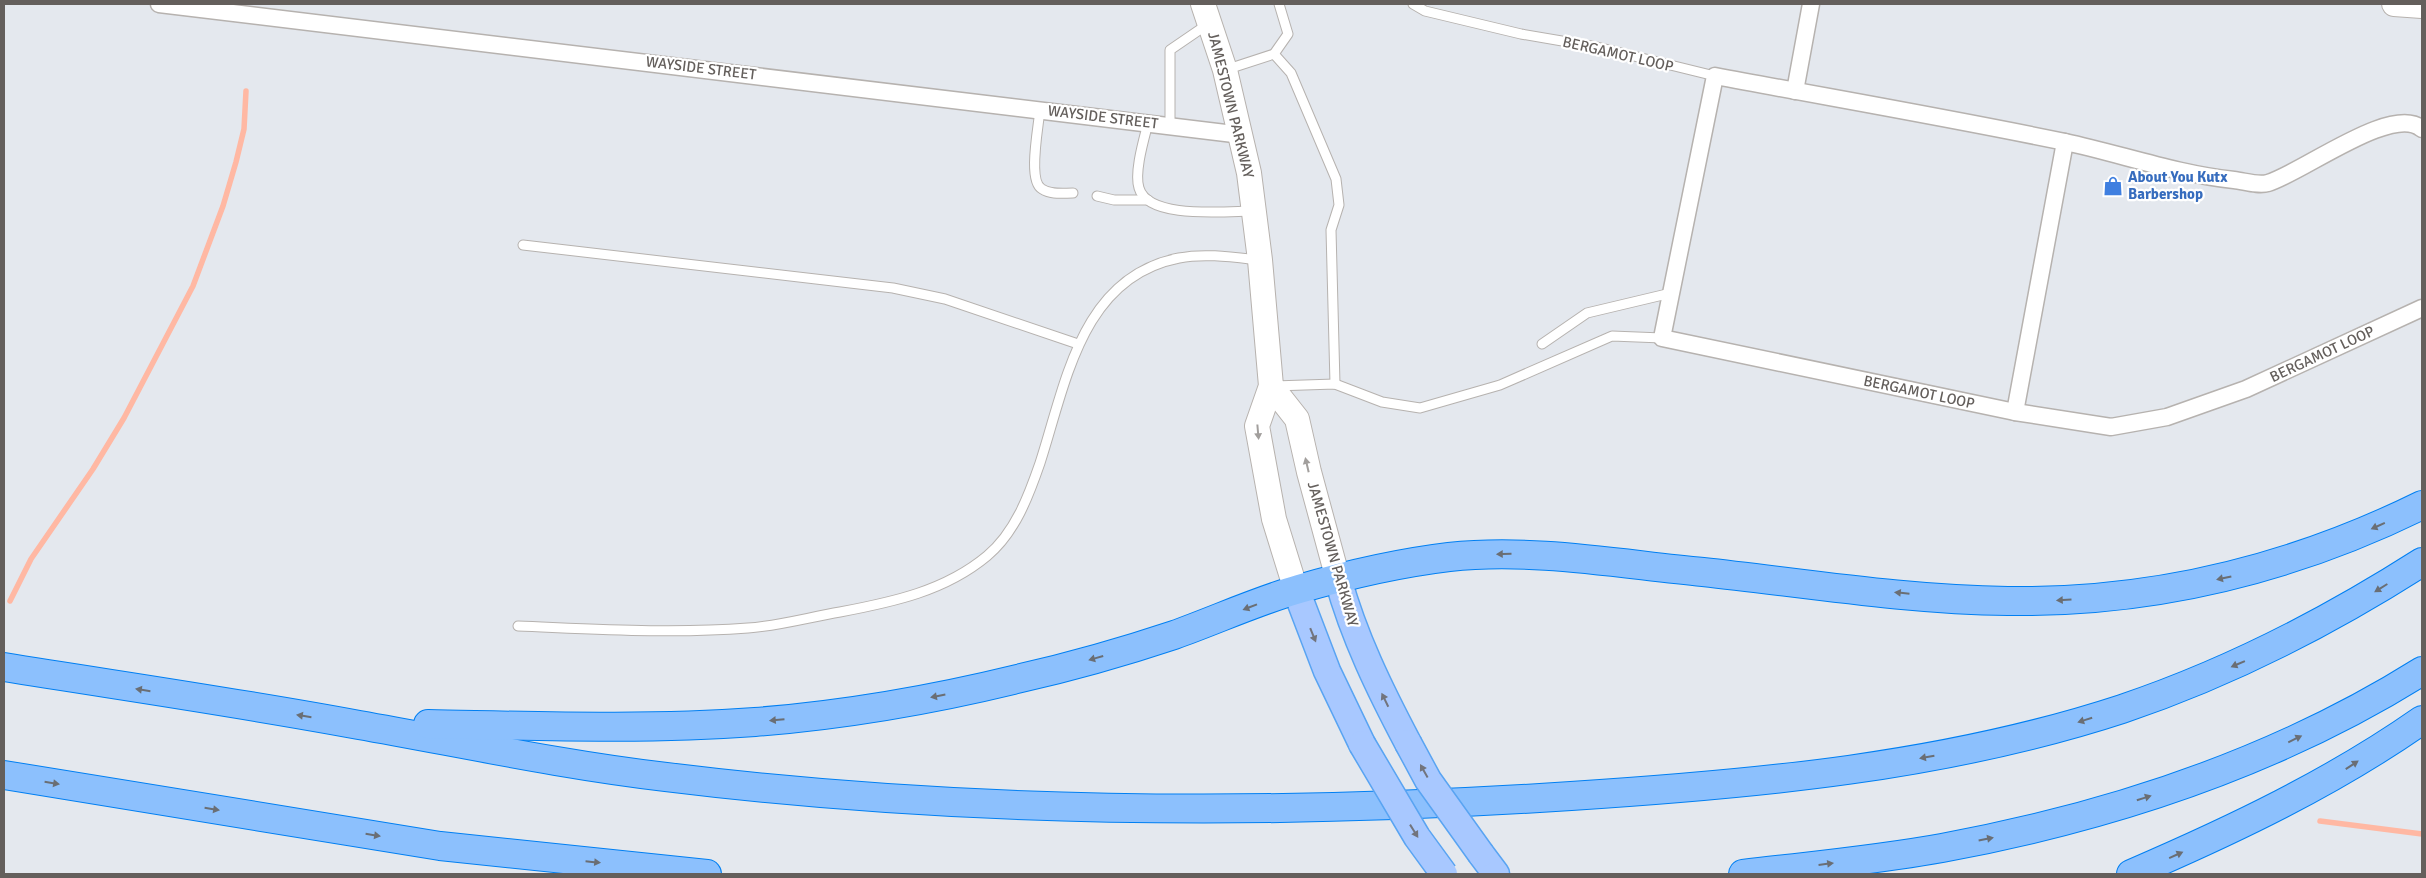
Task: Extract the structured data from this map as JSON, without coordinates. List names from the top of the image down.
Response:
{
  "streets": {
    "main road": ["JAMESTOWN PARKWAY"],
    "street": ["BERGAMOT LOOP", "WAYSIDE STREET"]
  },
  "crossings": [
    ["WAYSIDE STREET", "JAMESTOWN PARKWAY"]
  ],
  "places": {
    "shop": ["About You Kutx Barbershop"]
  }
}
